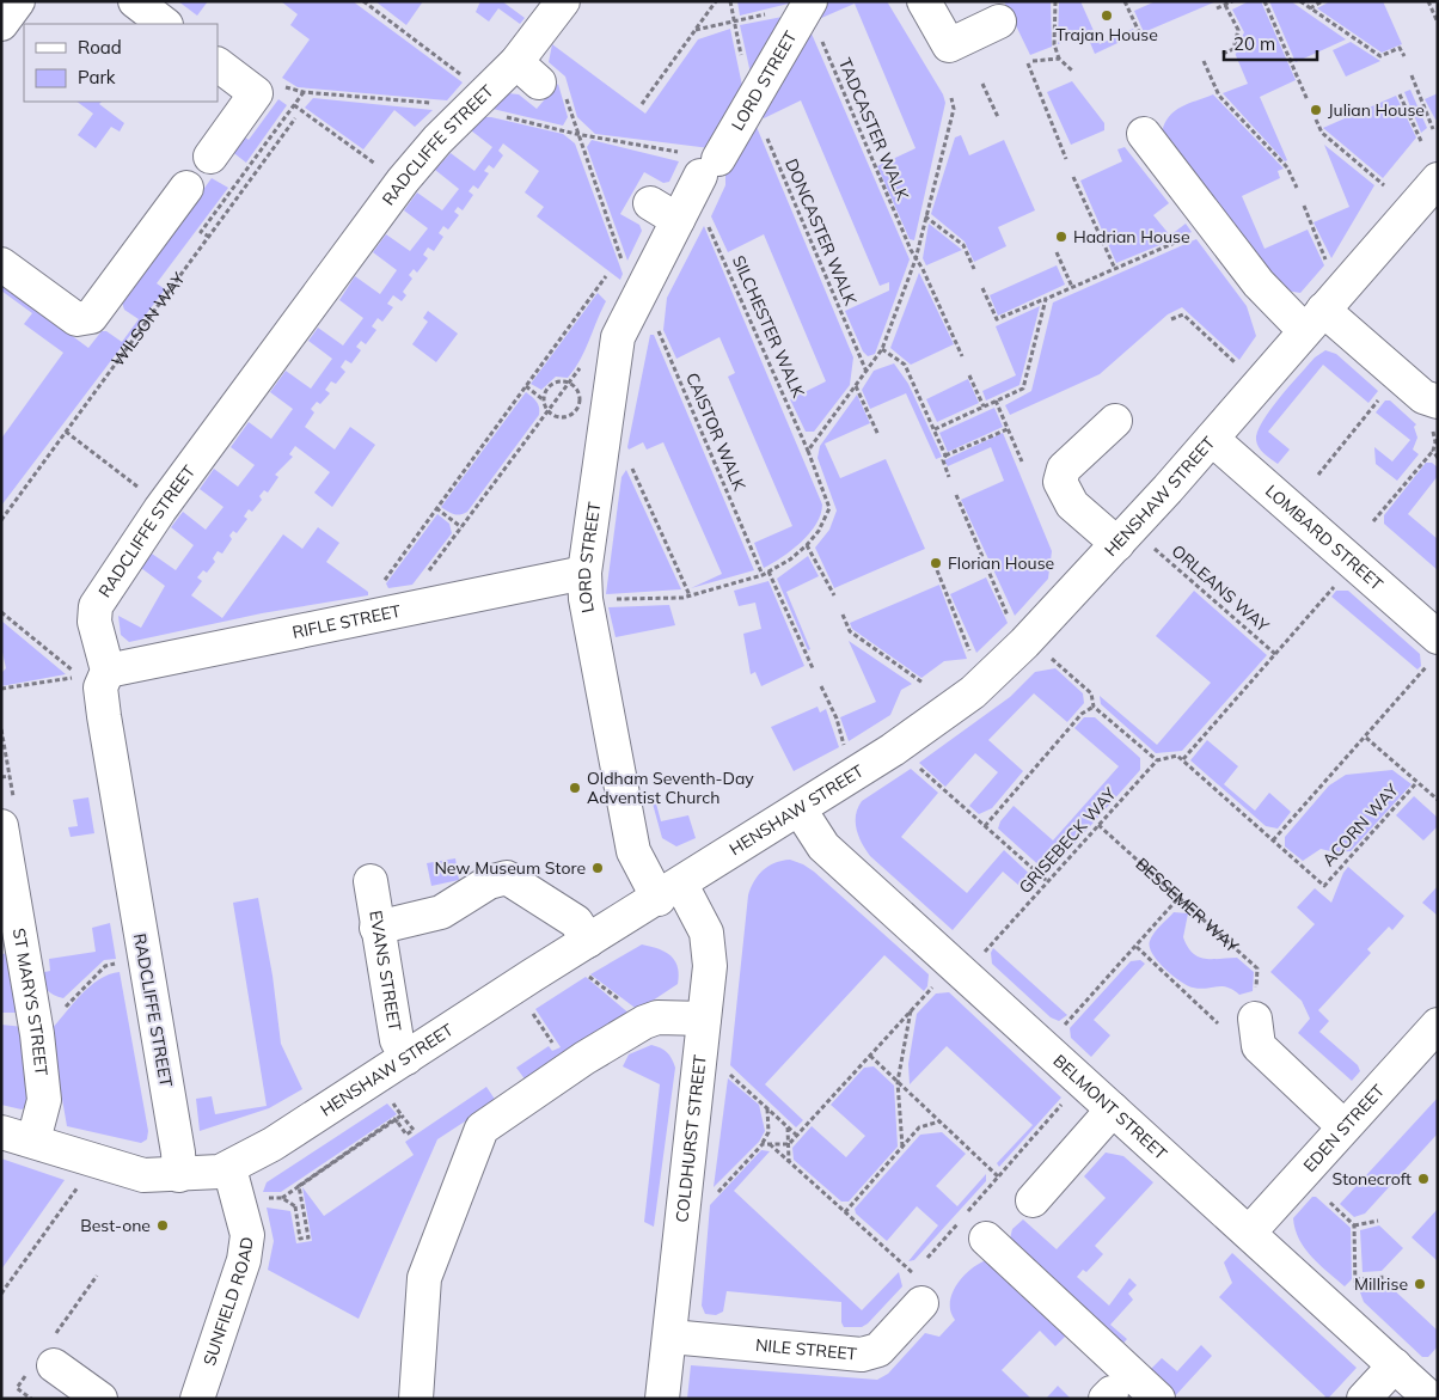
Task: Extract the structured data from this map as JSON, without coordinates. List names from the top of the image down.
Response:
{
  "streets": {
    "street": [
      "LORD STREET",
      "RADCLIFFE STREET",
      "HENSHAW STREET",
      "LOMBARD STREET",
      "RIFLE STREET",
      "EVANS STREET",
      "ST MARYS STREET",
      "BELMONT STREET",
      "EDEN STREET",
      "COLDHURST STREET",
      "SUNFIELD ROAD",
      "NILE STREET"
    ],
    "path": [
      "TADCASTER WALK",
      "DONCASTER WALK",
      "WILSON WAY",
      "SILCHESTER WALK",
      "CAISTOR WALK",
      "ORLEANS WAY",
      "ACORN WAY",
      "GRISEBECK WAY",
      "BESSEMER WAY"
    ]
  },
  "crossings": [
    ["LORD STREET", "TADCASTER WALK"],
    ["LORD STREET", "DONCASTER WALK"],
    ["LORD STREET", "SILCHESTER WALK"],
    ["LORD STREET", "HENSHAW STREET"],
    ["LORD STREET", "RIFLE STREET"],
    ["LORD STREET", "COLDHURST STREET"],
    ["RADCLIFFE STREET", "HENSHAW STREET"],
    ["RADCLIFFE STREET", "RIFLE STREET"],
    ["HENSHAW STREET", "LOMBARD STREET"],
    ["HENSHAW STREET", "ORLEANS WAY"],
    ["HENSHAW STREET", "EVANS STREET"],
    ["HENSHAW STREET", "ST MARYS STREET"],
    ["HENSHAW STREET", "BELMONT STREET"],
    ["HENSHAW STREET", "COLDHURST STREET"],
    ["HENSHAW STREET", "SUNFIELD ROAD"],
    ["GRISEBECK WAY", "BESSEMER WAY"],
    ["BELMONT STREET", "EDEN STREET"],
    ["COLDHURST STREET", "NILE STREET"]
  ],
  "places": [
    "Trajan House",
    "Julian House",
    "Hadrian House",
    "Florian House",
    "Oldham Seventh-Day Adventist Church",
    "New Museum Store",
    "Stonecroft",
    "Best-one",
    "Millrise"
  ],
  "legend": ["Road", "Park"],
  "scale_bar": "20 m"
}
